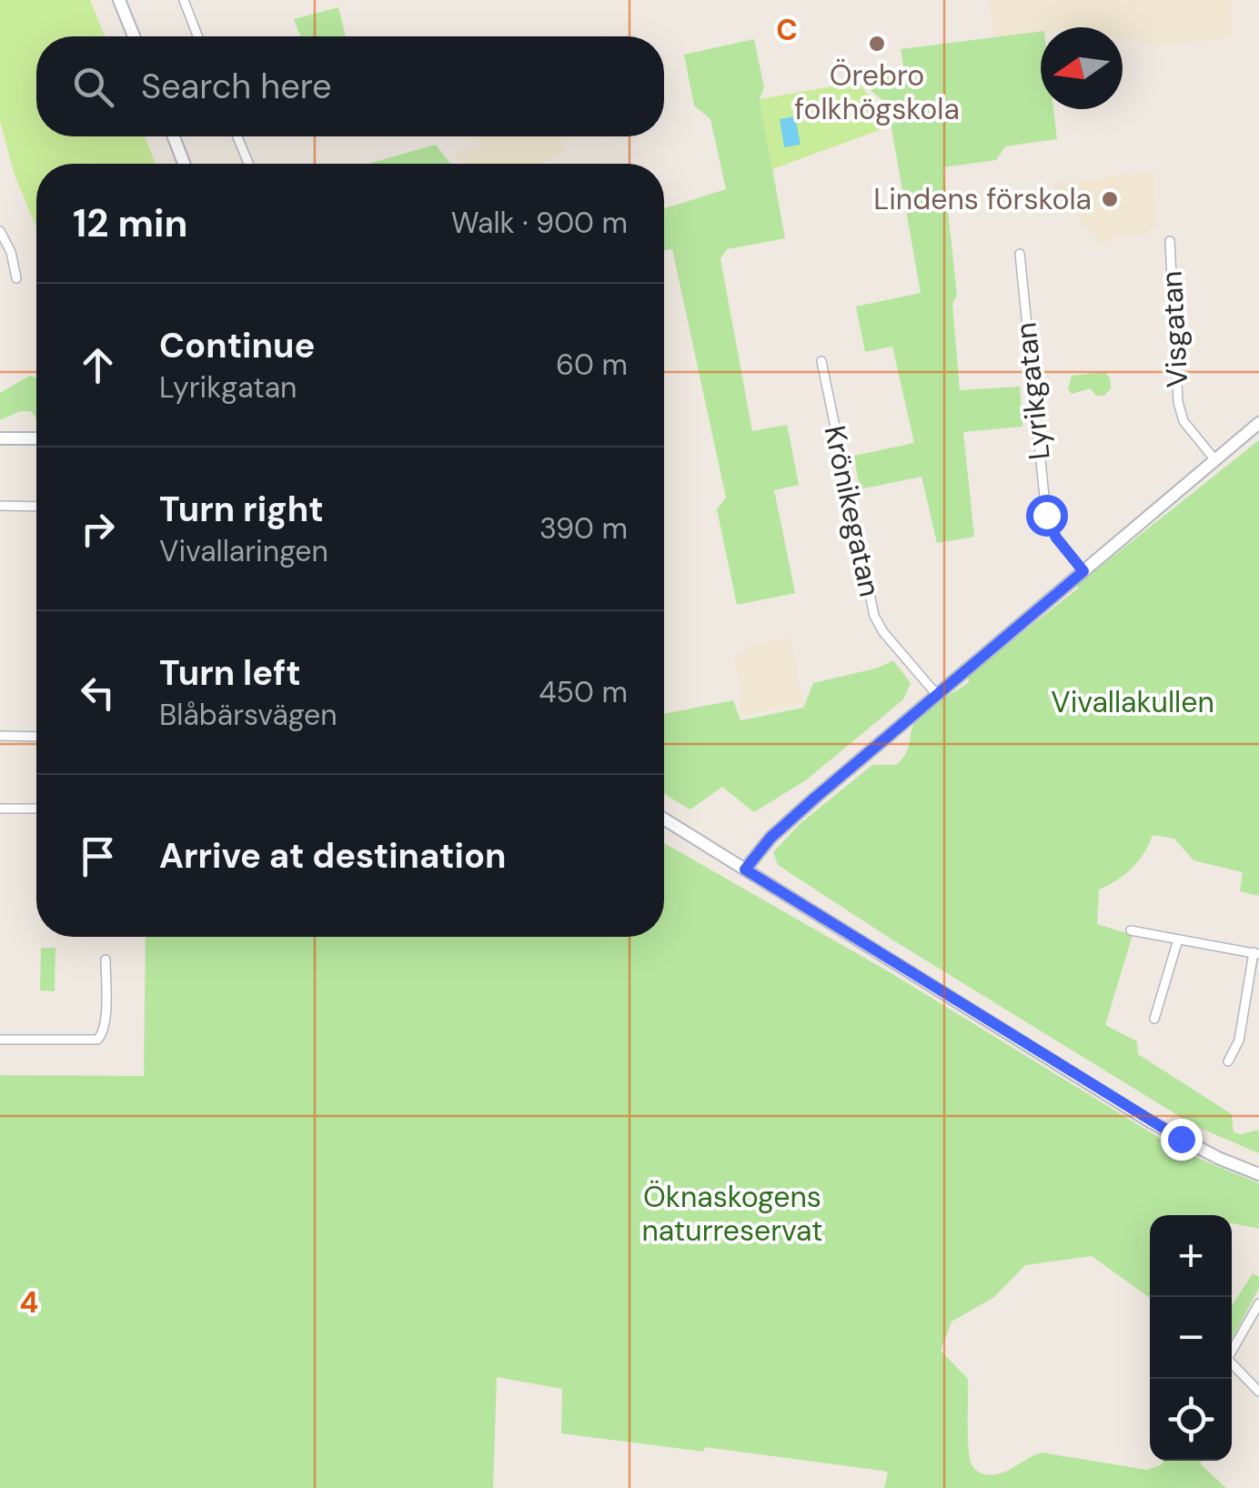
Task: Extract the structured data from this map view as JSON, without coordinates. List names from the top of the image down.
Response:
{
  "streets": {
    "street": ["Visgatan", "Lyrikgatan", "Krönikegatan"]
  },
  "parks": ["Vivallakullen", "Öknaskogens naturreservat"],
  "places": ["Örebro folkhögskola", "Lindens förskola"],
  "north": "left",
  "page": {
    "search": "Search here",
    "heading": ["12 min", "Walk · 900 m"],
    "list": [
      ["Continue", "Lyrikgatan", "60 m"],
      ["Turn right", "Vivallaringen", "390 m"],
      ["Turn left", "Blåbärsvägen", "450 m"],
      "Arrive at destination"
    ],
    "map_buttons": ["+", "−"]
  },
  "grid": {
    "columns": ["C"],
    "rows": ["4"]
  }
}
